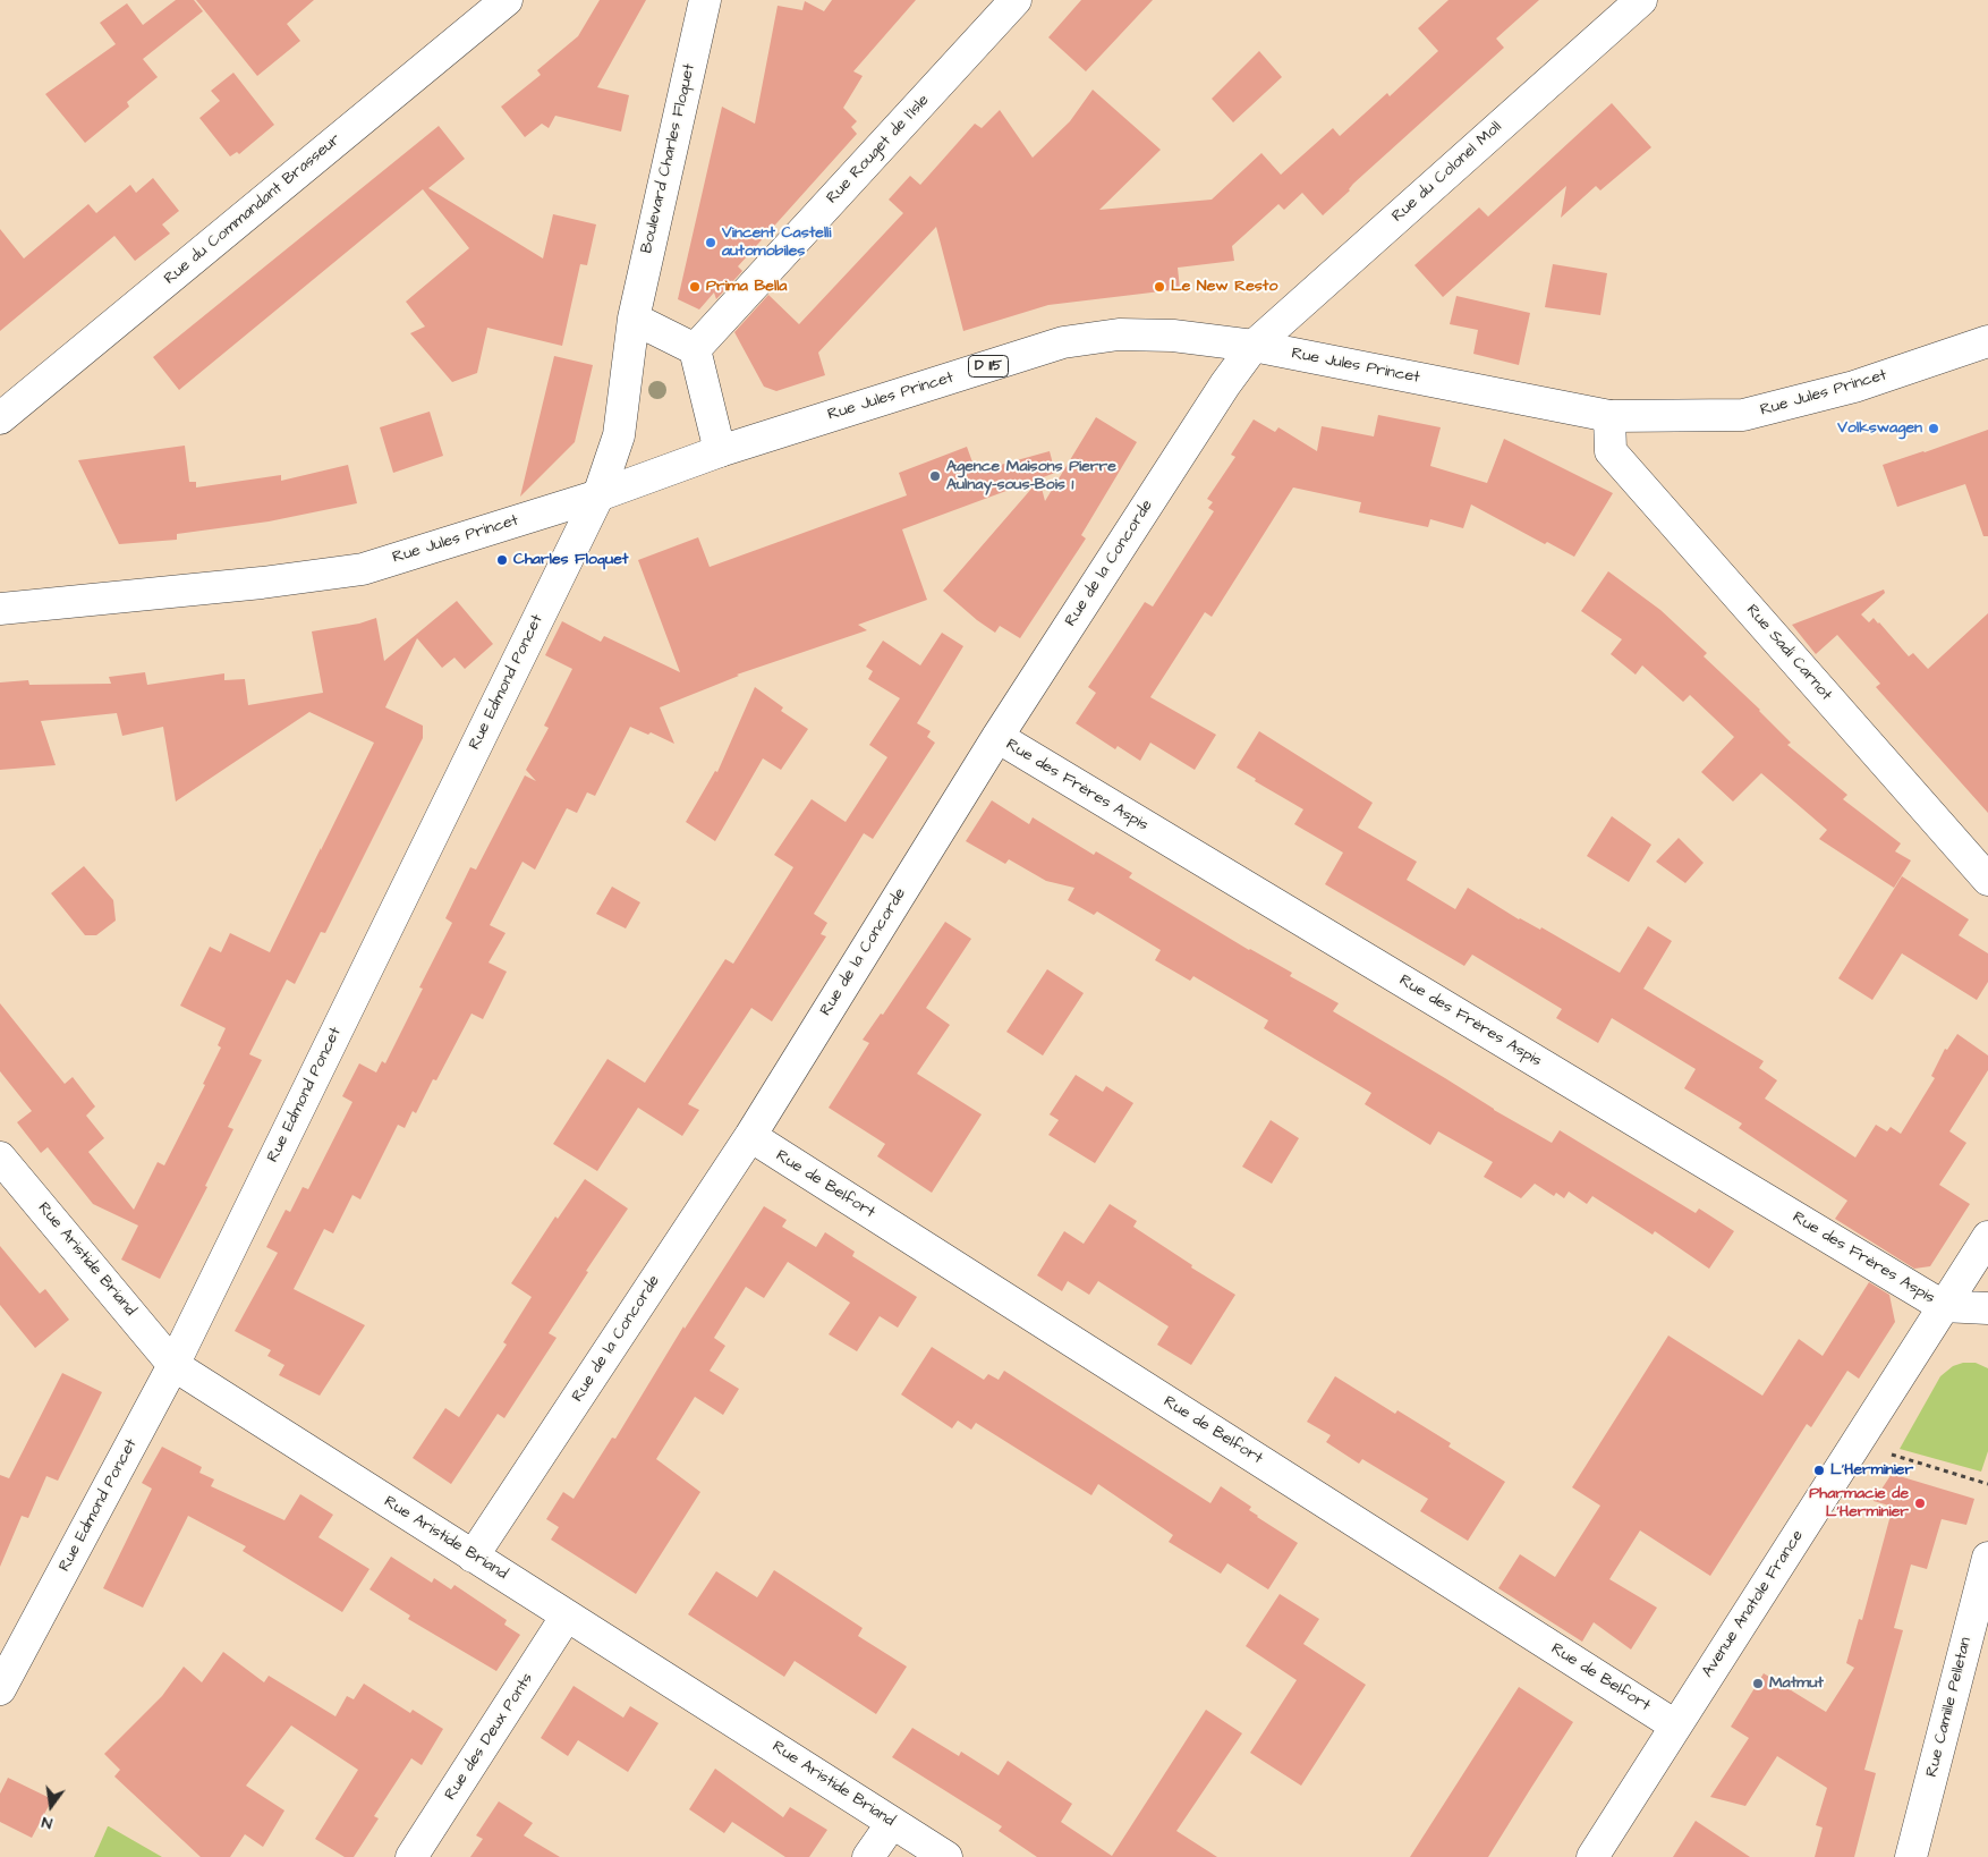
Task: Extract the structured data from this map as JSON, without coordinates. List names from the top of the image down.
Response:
{
  "streets": {
    "street": [
      "Rue Rouget de l'Isle",
      "Boulevard Charles Floquet",
      "Rue du Colonel Moll",
      "Rue du Commandant Brasseur",
      "D 115",
      "Rue Jules Princet",
      "Rue de la Concorde",
      "Rue Sadi Carnot",
      "Rue Edmond Poncet",
      "Rue des Frères Aspis",
      "Rue de Belfort",
      "Rue Aristide Briand",
      "Avenue Anatole France",
      "Rue Camille Pelletan",
      "Rue des Deux Ponts"
    ]
  },
  "crossings": [
    ["Boulevard Charles Floquet", "Rue Jules Princet"],
    ["Boulevard Charles Floquet", "Rue Edmond Poncet"],
    ["Rue du Colonel Moll", "Rue Jules Princet"],
    ["Rue du Colonel Moll", "Rue de la Concorde"],
    ["Rue Jules Princet", "Rue de la Concorde"],
    ["Rue Jules Princet", "Rue Sadi Carnot"],
    ["Rue Jules Princet", "Rue Edmond Poncet"],
    ["Rue de la Concorde", "Rue des Frères Aspis"],
    ["Rue de la Concorde", "Rue de Belfort"],
    ["Rue de la Concorde", "Rue Aristide Briand"],
    ["Rue Edmond Poncet", "Rue Aristide Briand"],
    ["Rue des Frères Aspis", "Avenue Anatole France"],
    ["Rue de Belfort", "Avenue Anatole France"],
    ["Rue Aristide Briand", "Rue des Deux Ponts"]
  ],
  "places": [
    "Vincent Castelli automobiles",
    "Prima Bella",
    "Le New Resto",
    "Volkswagen",
    "Agence Maisons Pierre Aulnay-sous-Bois 1",
    "Charles Floquet",
    "L'Herminier",
    "Pharmacie de L'Herminier",
    "Matmut"
  ],
  "north": "bottom"
}
